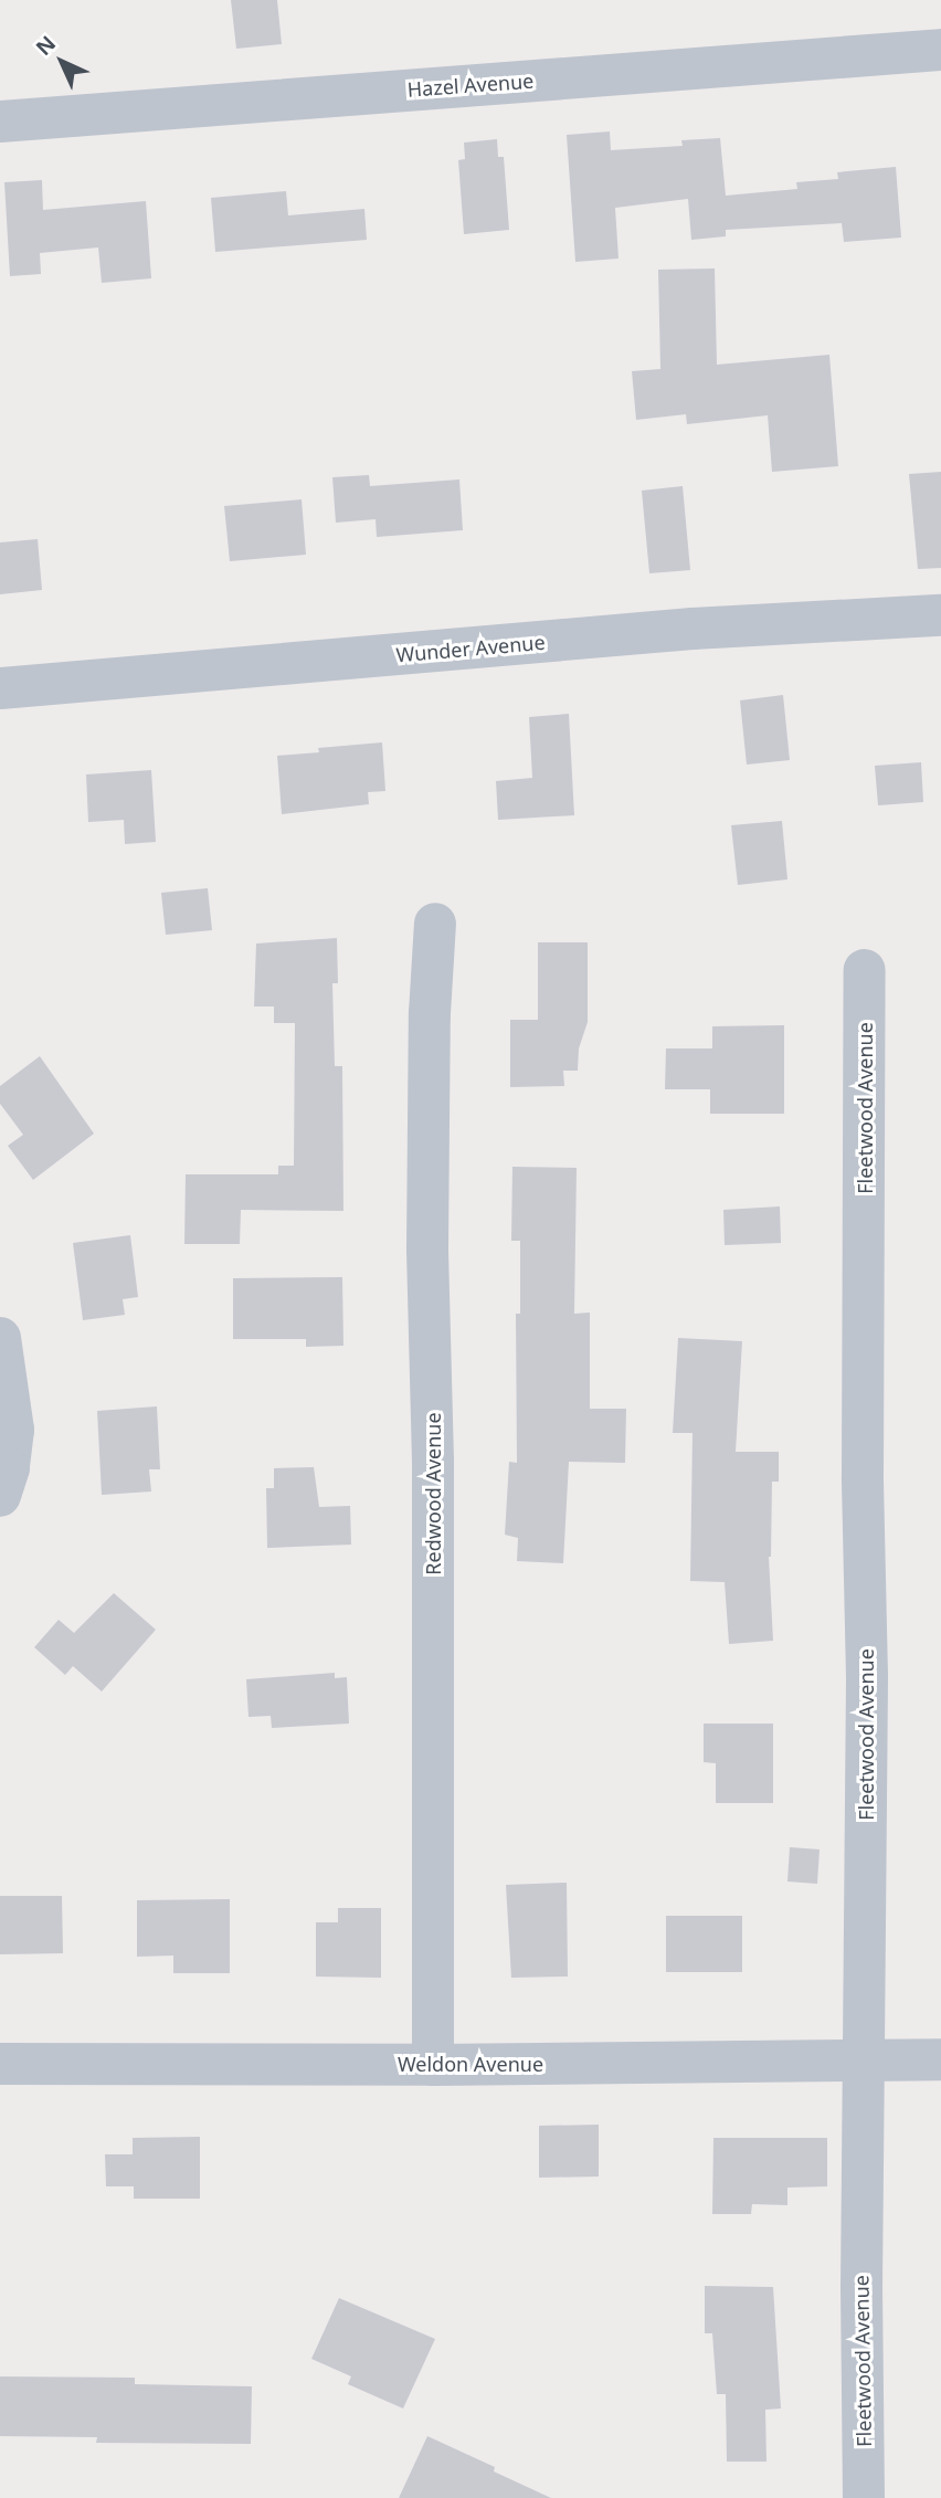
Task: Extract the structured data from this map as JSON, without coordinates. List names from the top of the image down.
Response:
{
  "streets": {
    "street": [
      "Hazel Avenue",
      "Wunder Avenue",
      "Fleetwood Avenue",
      "Redwood Avenue",
      "Weldon Avenue"
    ]
  },
  "crossings": [
    ["Fleetwood Avenue", "Weldon Avenue"],
    ["Redwood Avenue", "Weldon Avenue"]
  ],
  "north": "top left"
}
